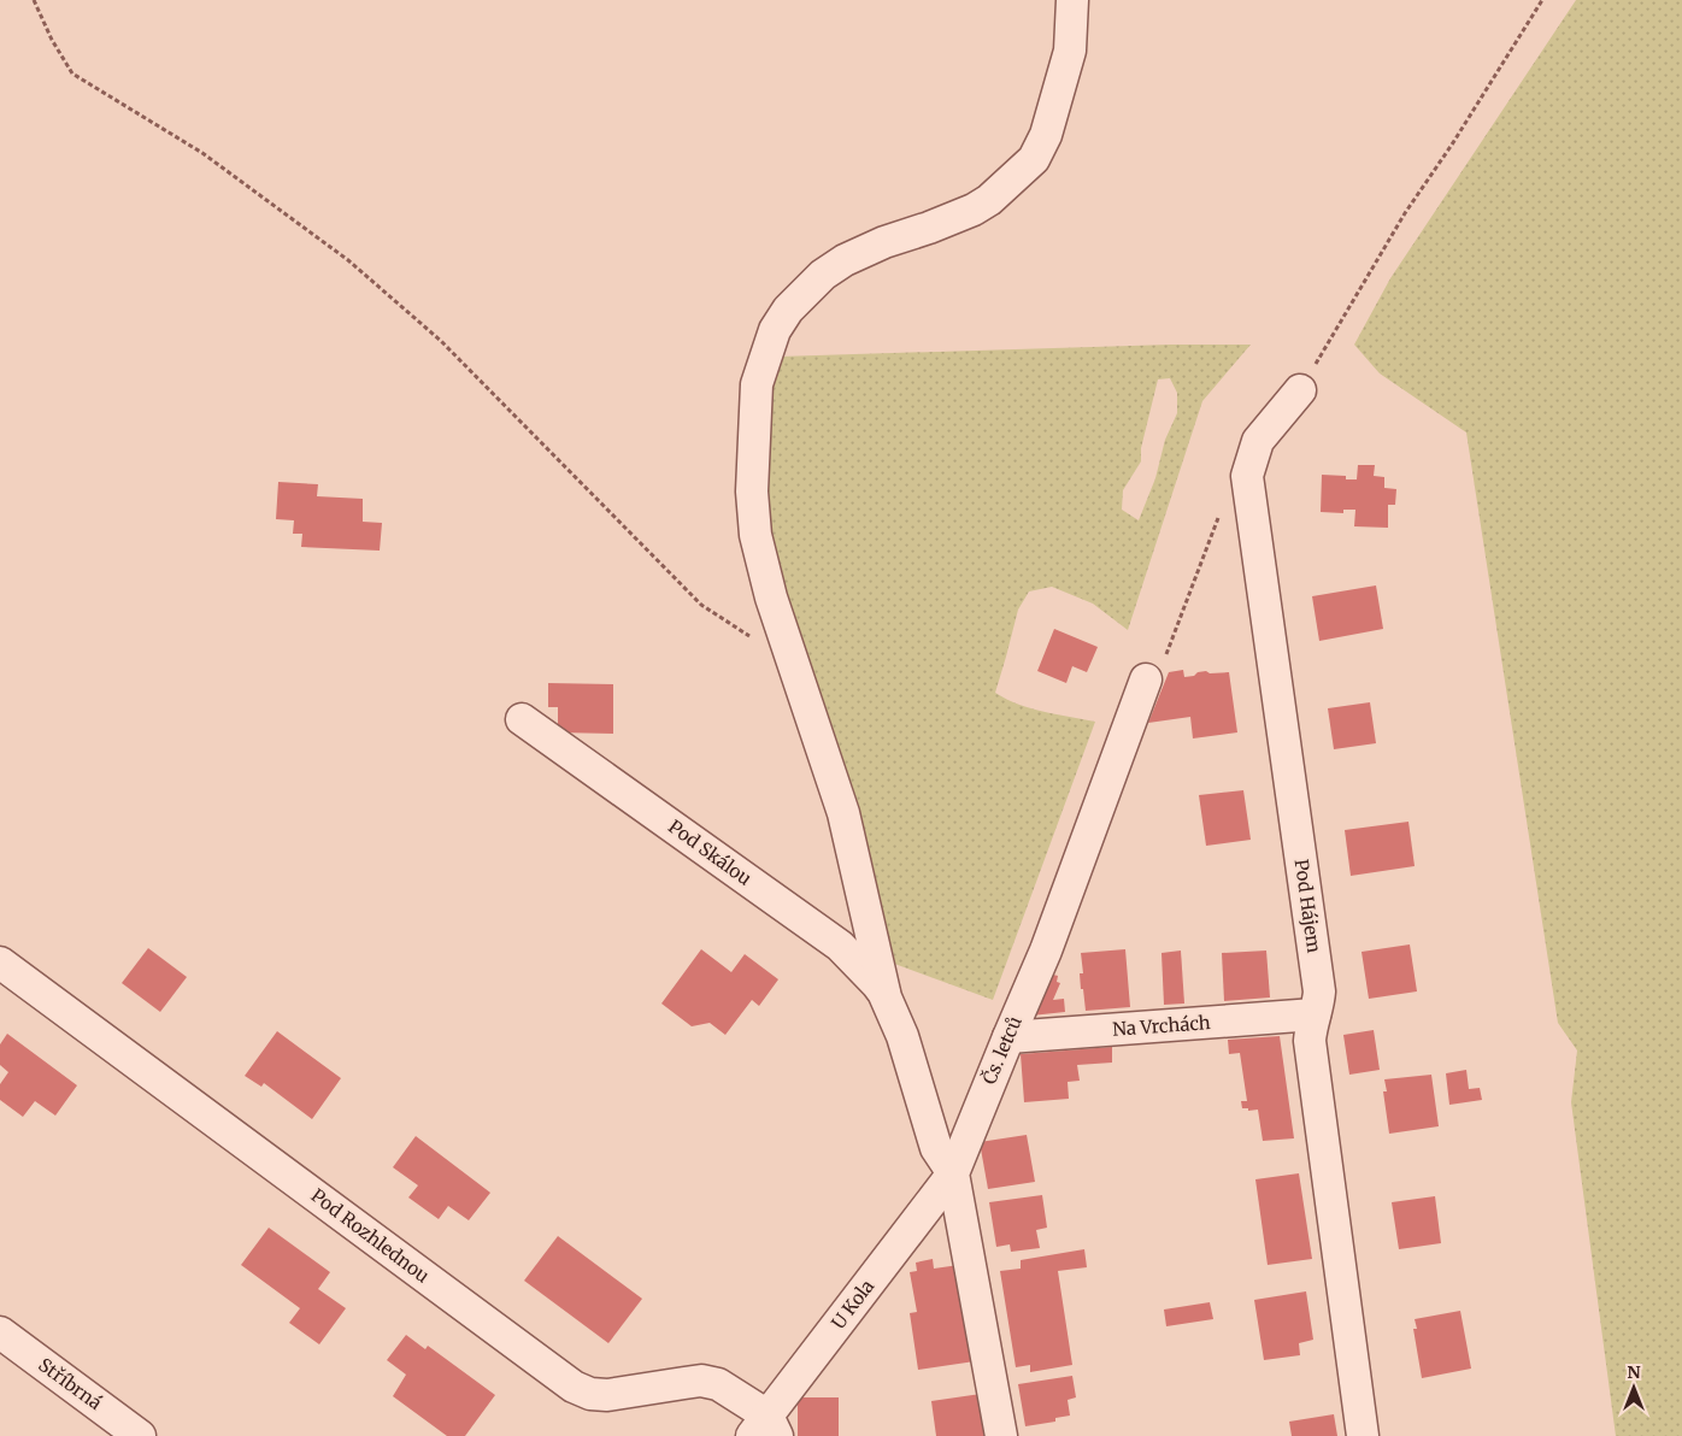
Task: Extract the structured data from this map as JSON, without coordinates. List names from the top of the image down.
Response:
{
  "streets": {
    "street": [
      "Pod Skálou",
      "Pod Hájem",
      "Na Vrchách",
      "Čs. letců",
      "Pod Rozhlednou",
      "U Kola",
      "Stříbrná"
    ]
  },
  "crossings": [
    ["Pod Hájem", "Na Vrchách"],
    ["Na Vrchách", "Čs. letců"],
    ["Čs. letců", "U Kola"],
    ["Pod Rozhlednou", "U Kola"]
  ],
  "north": "top"
}
